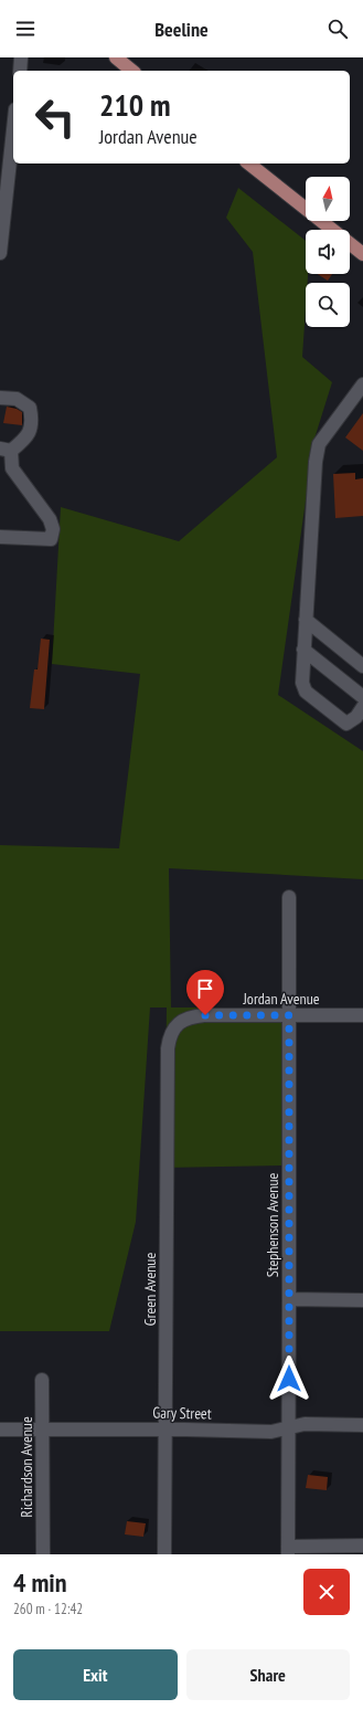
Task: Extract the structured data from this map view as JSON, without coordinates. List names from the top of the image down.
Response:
{
  "streets": {
    "street": [
      "Jordan Avenue",
      "Stephenson Avenue",
      "Green Avenue",
      "Gary Street",
      "Richardson Avenue"
    ]
  },
  "crossings": [
    ["Jordan Avenue", "Stephenson Avenue"],
    ["Jordan Avenue", "Green Avenue"],
    ["Stephenson Avenue", "Gary Street"],
    ["Green Avenue", "Gary Street"],
    ["Gary Street", "Richardson Avenue"]
  ],
  "north": "top",
  "page": {
    "header": "Beeline",
    "turn": ["210 m", "Jordan Avenue"],
    "heading": ["4 min", "260 m · 12:42"],
    "buttons": ["Exit", "Share"]
  }
}
